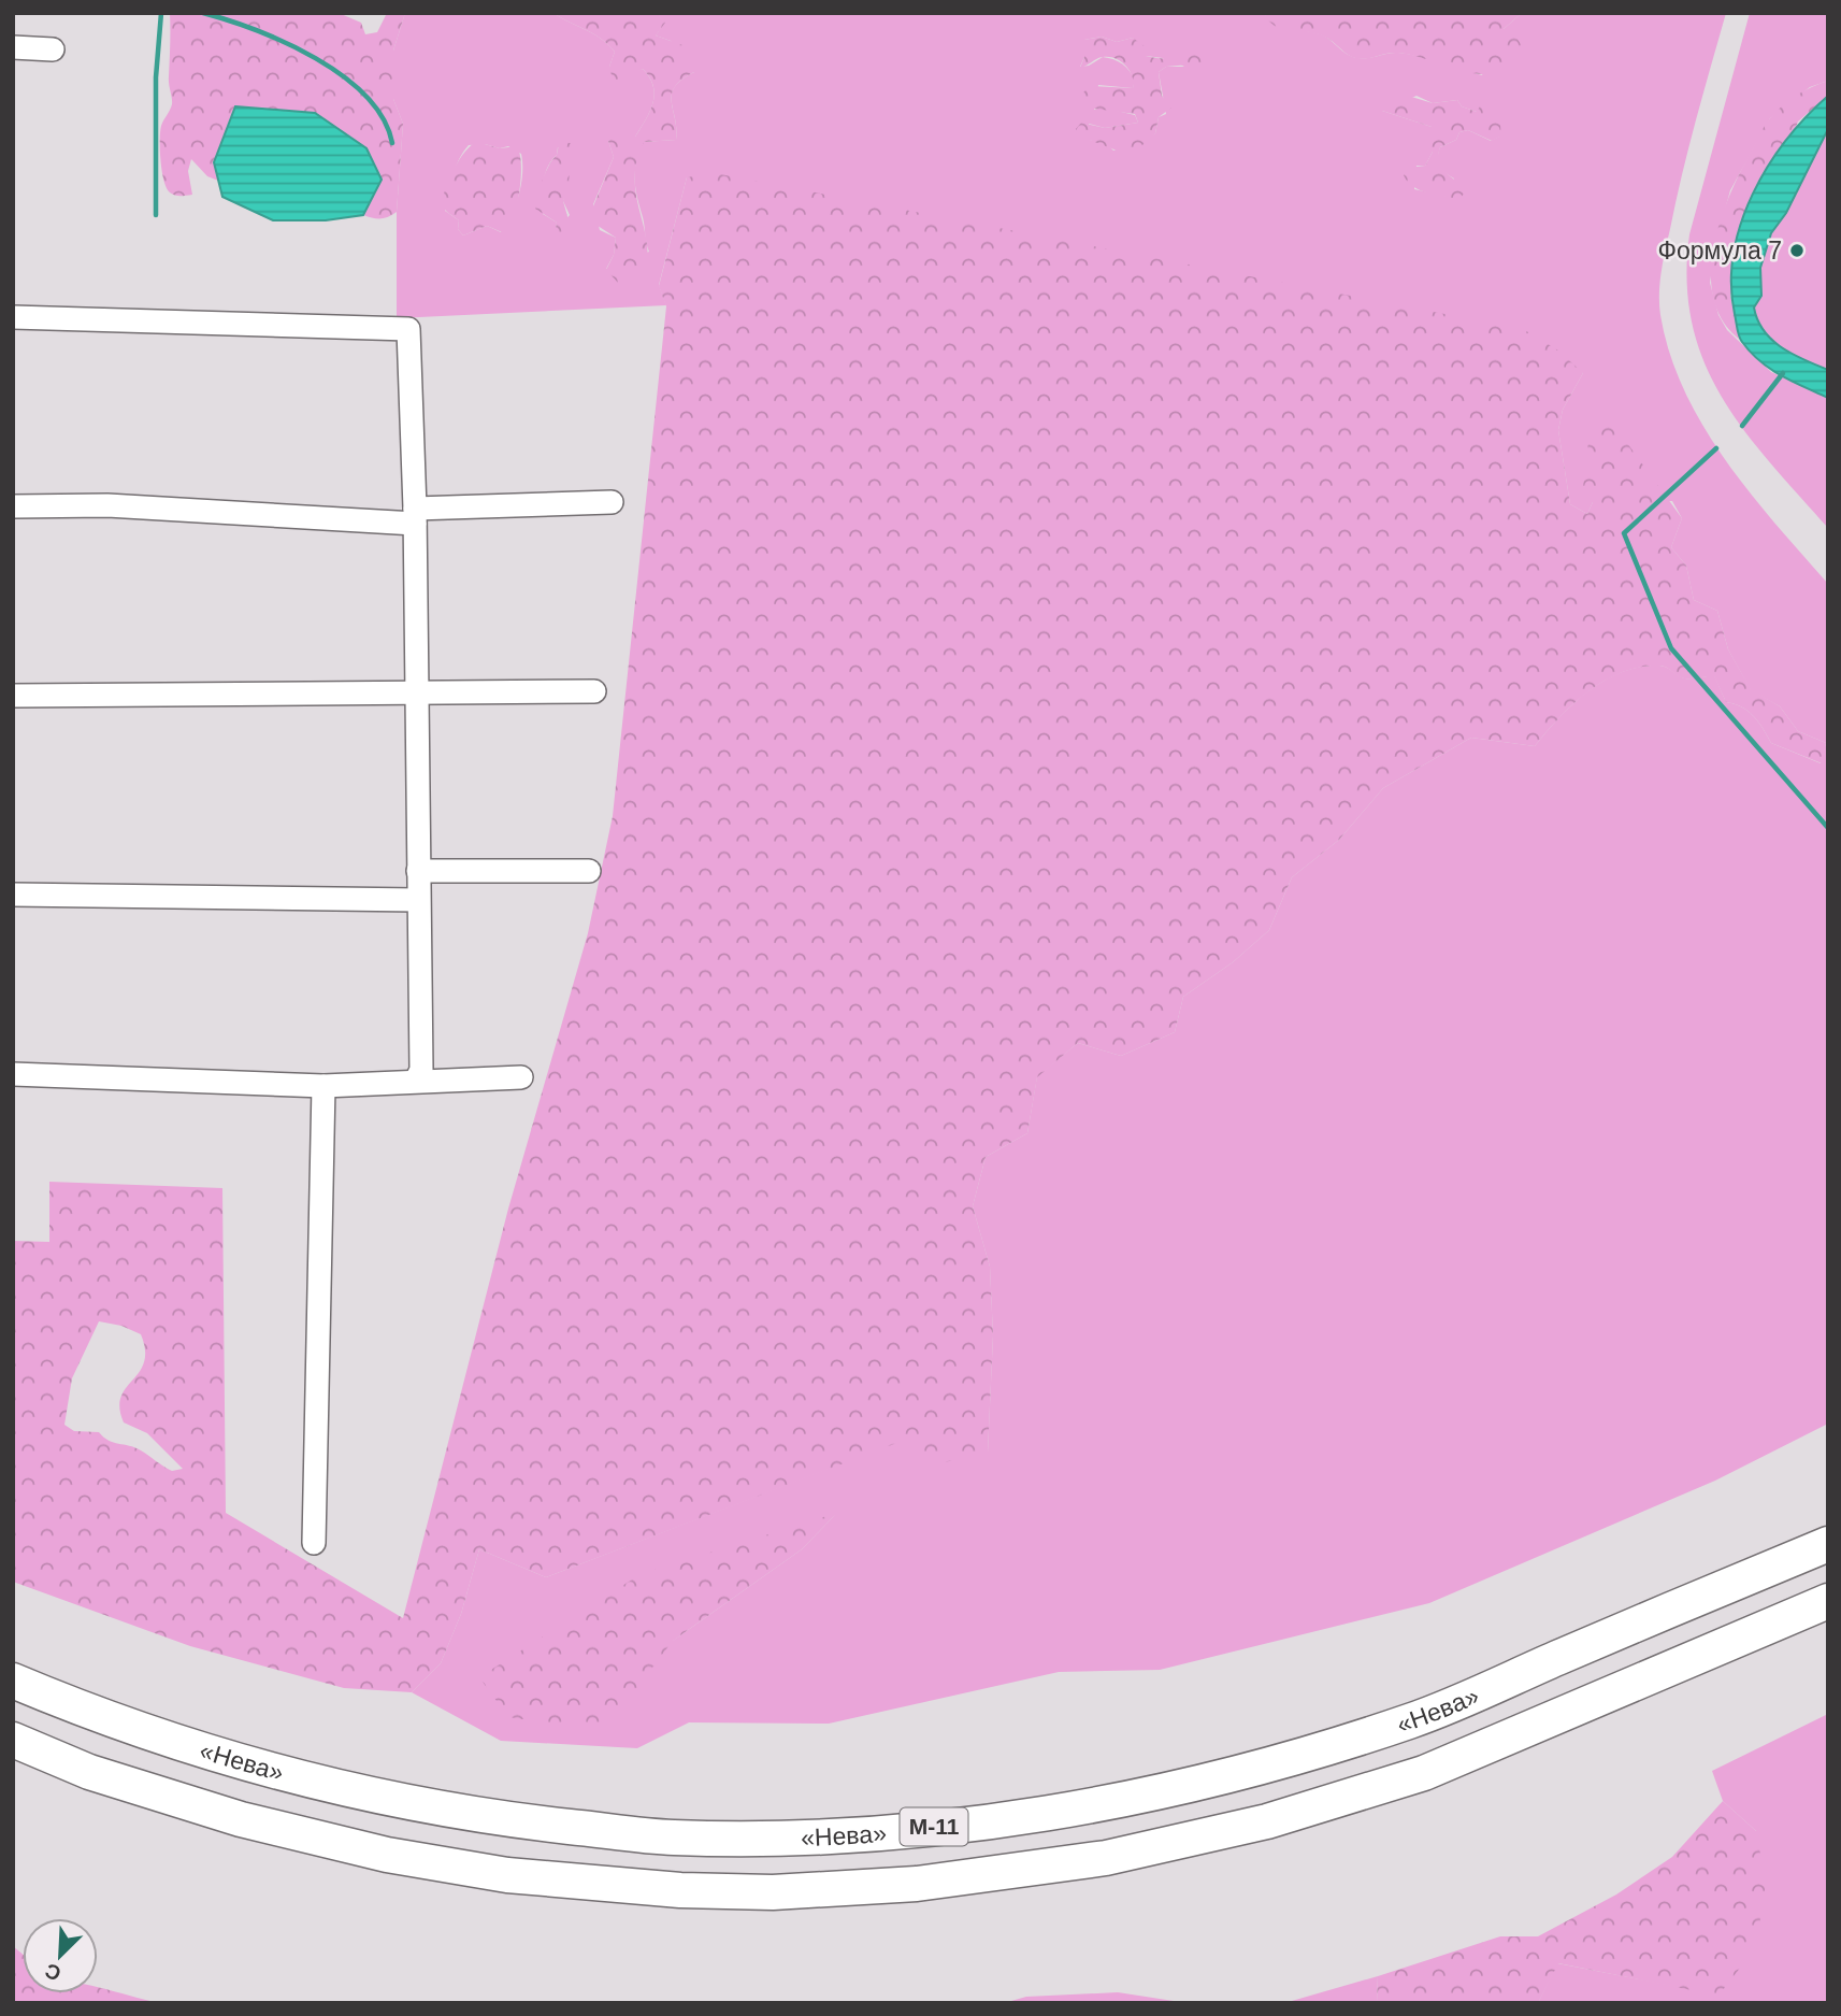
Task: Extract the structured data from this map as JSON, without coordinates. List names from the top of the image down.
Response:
{
  "streets": {
    "highway": ["«Нева»", "М-11"]
  },
  "places": ["Формула 7"],
  "north": "bottom left"
}
